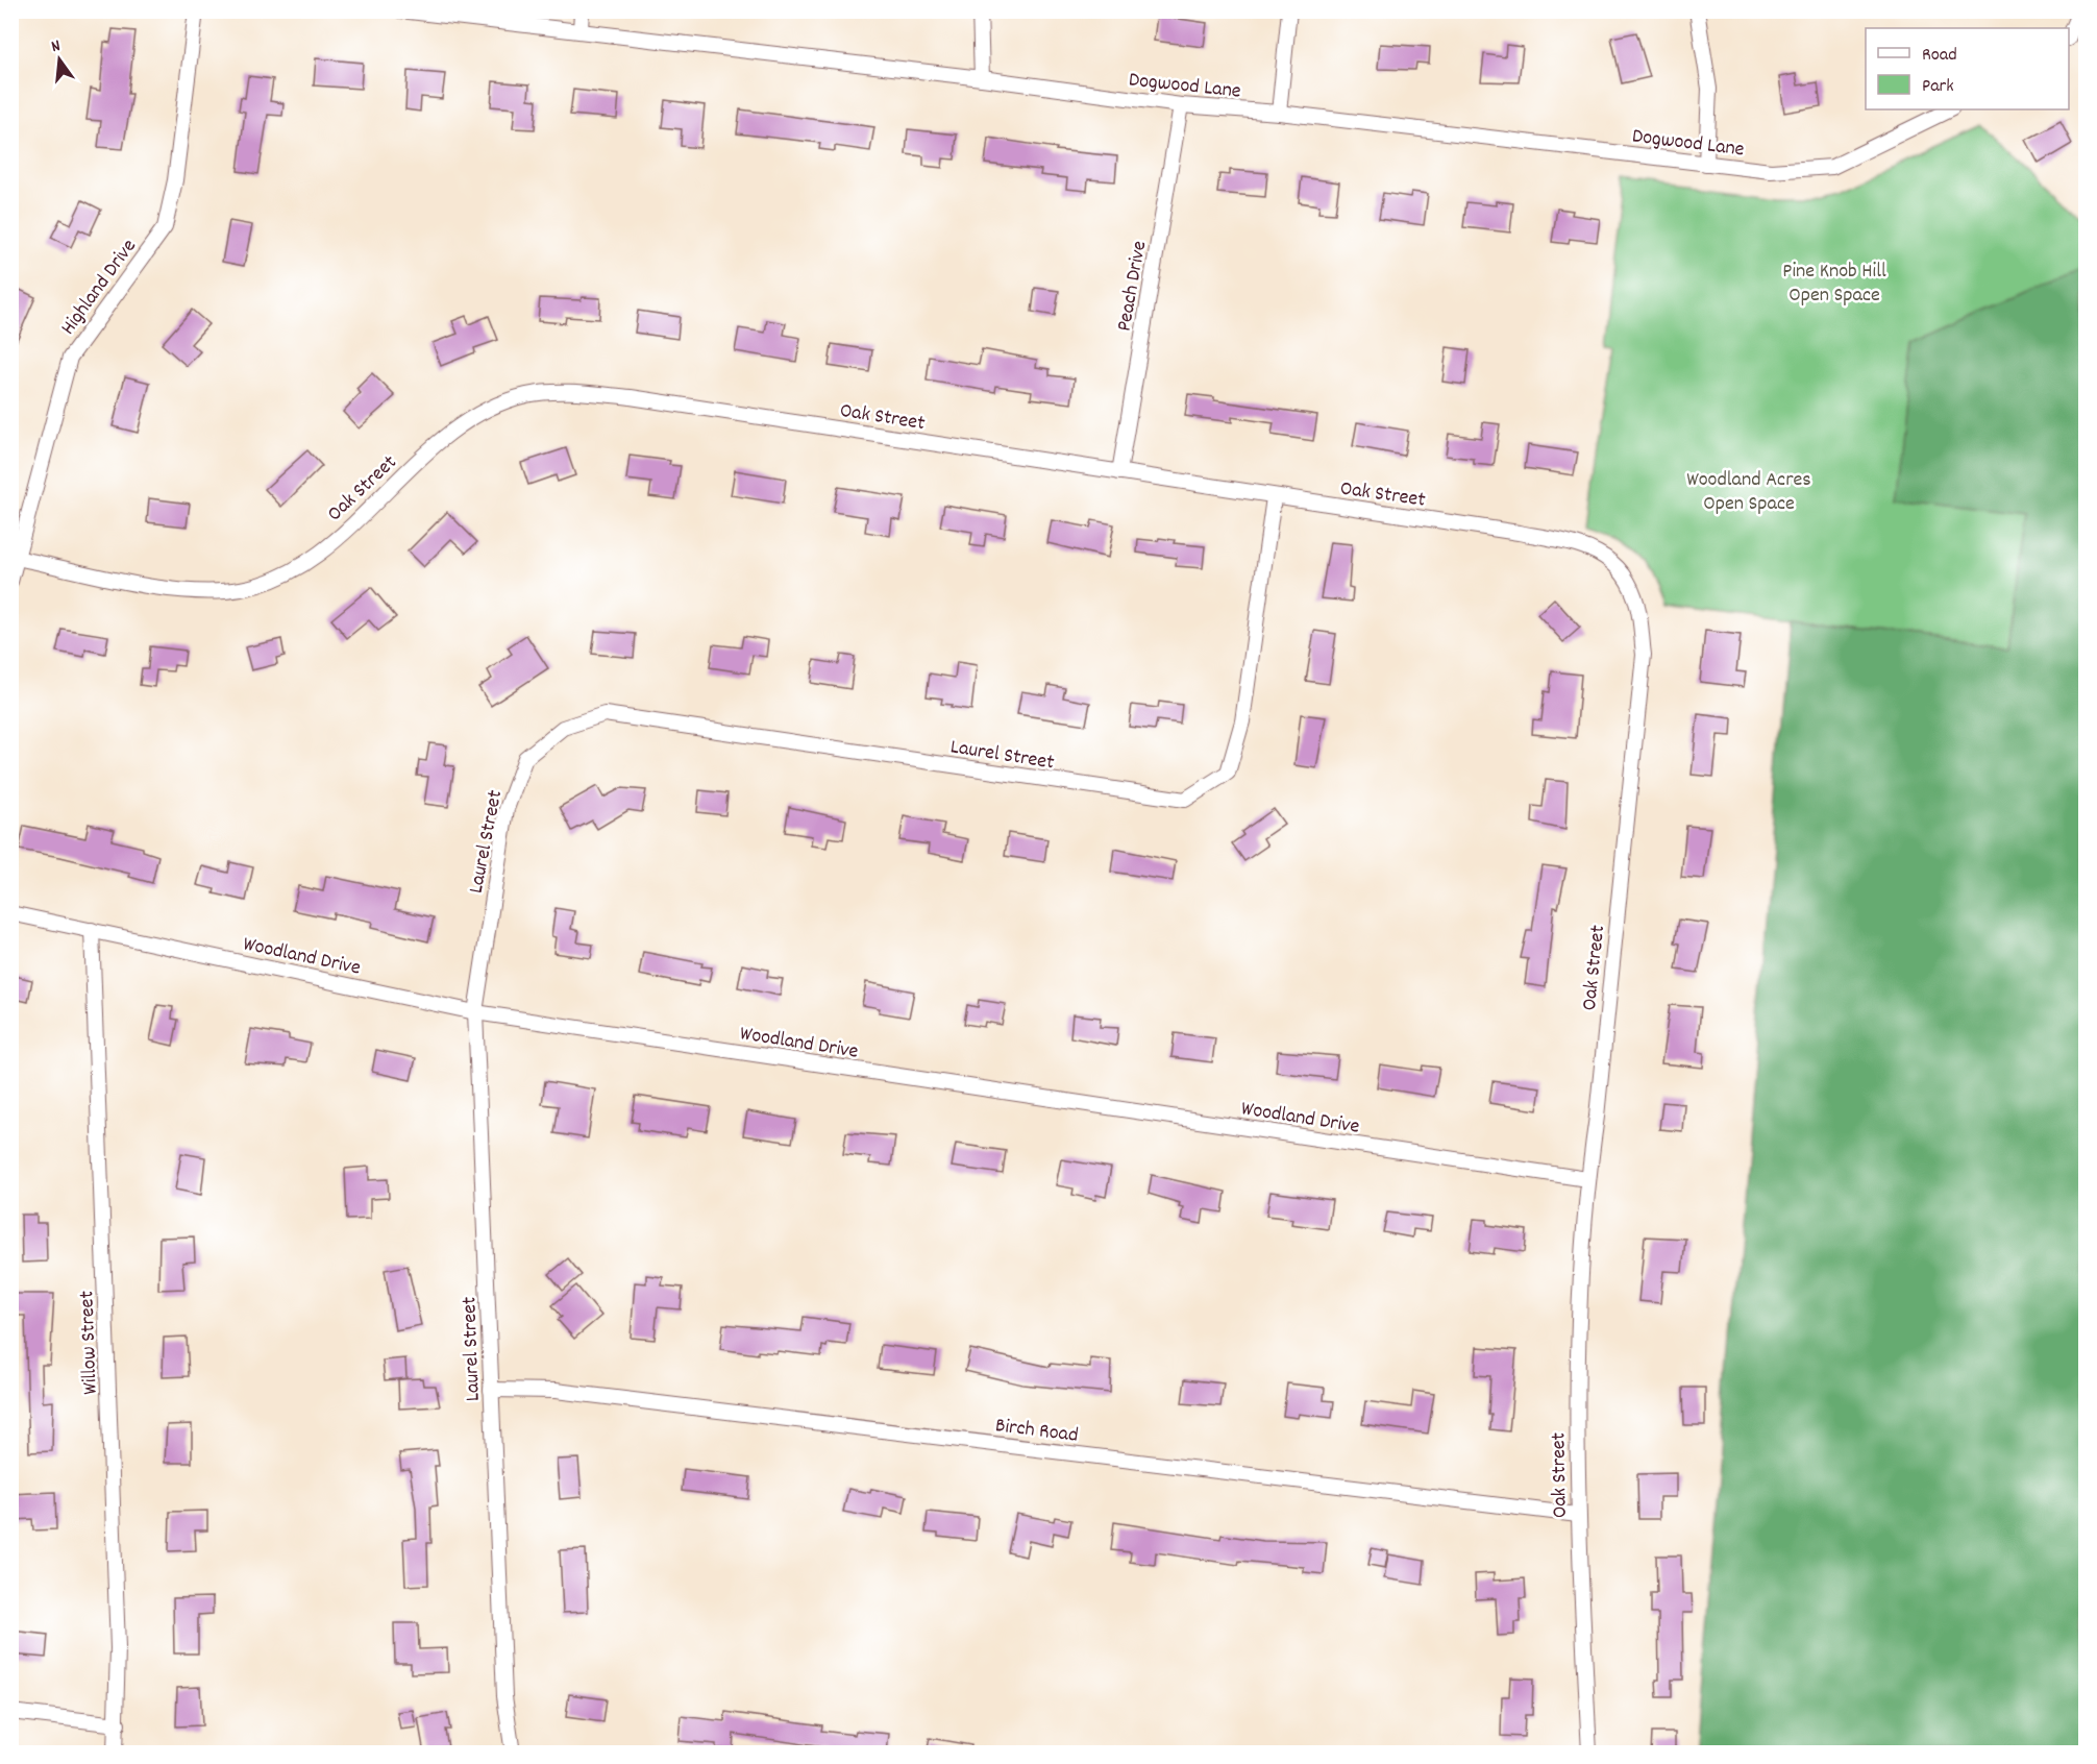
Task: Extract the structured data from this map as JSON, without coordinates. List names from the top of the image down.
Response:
{
  "streets": {
    "street": [
      "Dogwood Lane",
      "Highland Drive",
      "Peach Drive",
      "Oak Street",
      "Laurel Street",
      "Woodland Drive",
      "Willow Street",
      "Birch Road"
    ]
  },
  "crossings": [
    ["Dogwood Lane", "Peach Drive"],
    ["Highland Drive", "Oak Street"],
    ["Peach Drive", "Oak Street"],
    ["Oak Street", "Laurel Street"],
    ["Oak Street", "Woodland Drive"],
    ["Oak Street", "Birch Road"],
    ["Laurel Street", "Woodland Drive"],
    ["Laurel Street", "Birch Road"],
    ["Woodland Drive", "Willow Street"]
  ],
  "parks": ["Pine Knob Hill Open Space", "Woodland Acres Open Space"],
  "legend": ["Road", "Park"],
  "north": "top"
}
